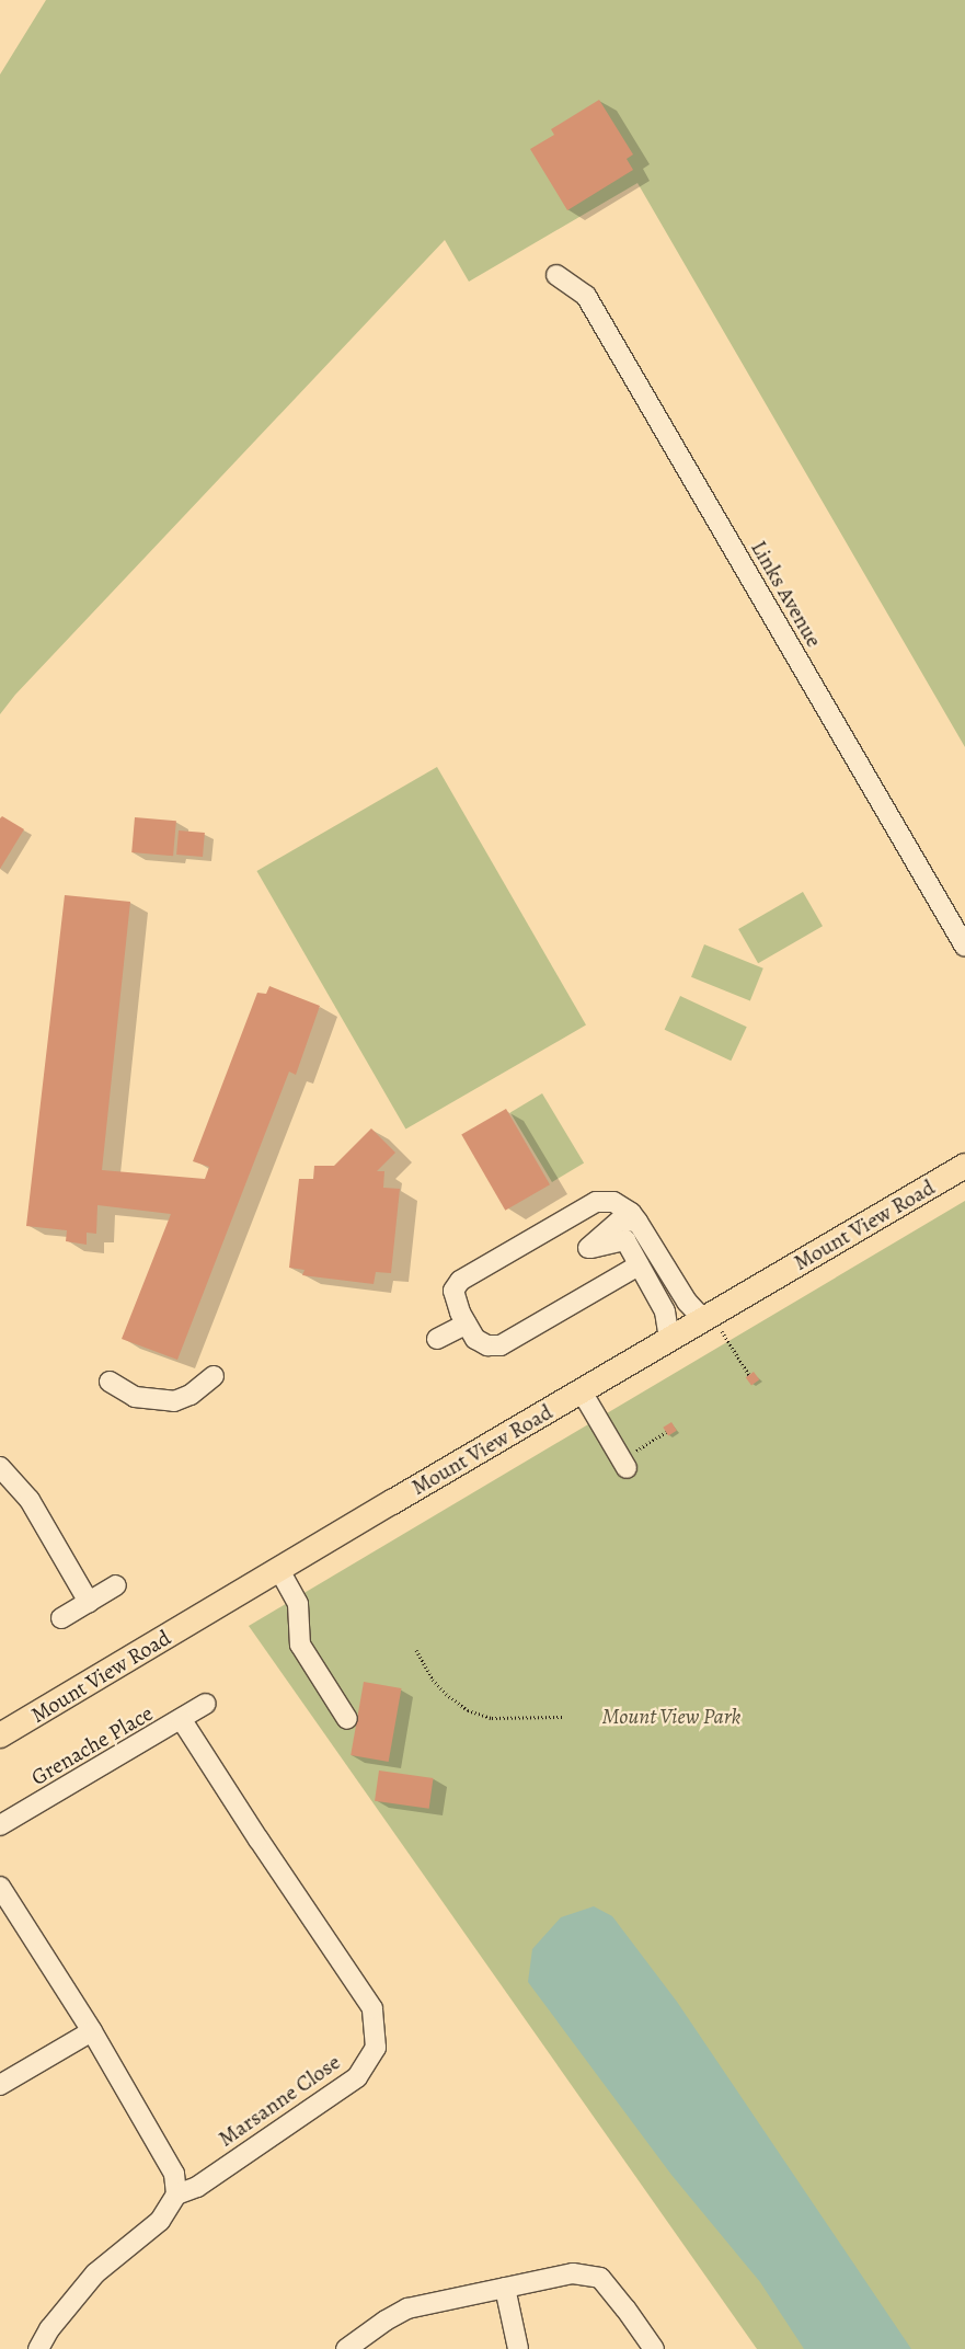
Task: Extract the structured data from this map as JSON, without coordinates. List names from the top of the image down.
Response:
{
  "streets": {
    "main road": ["Mount View Road"],
    "street": ["Links Avenue", "Grenache Place", "Marsanne Close"]
  },
  "crossings": [
    ["Grenache Place", "Marsanne Close"]
  ],
  "parks": ["Mount View Park"]
}
